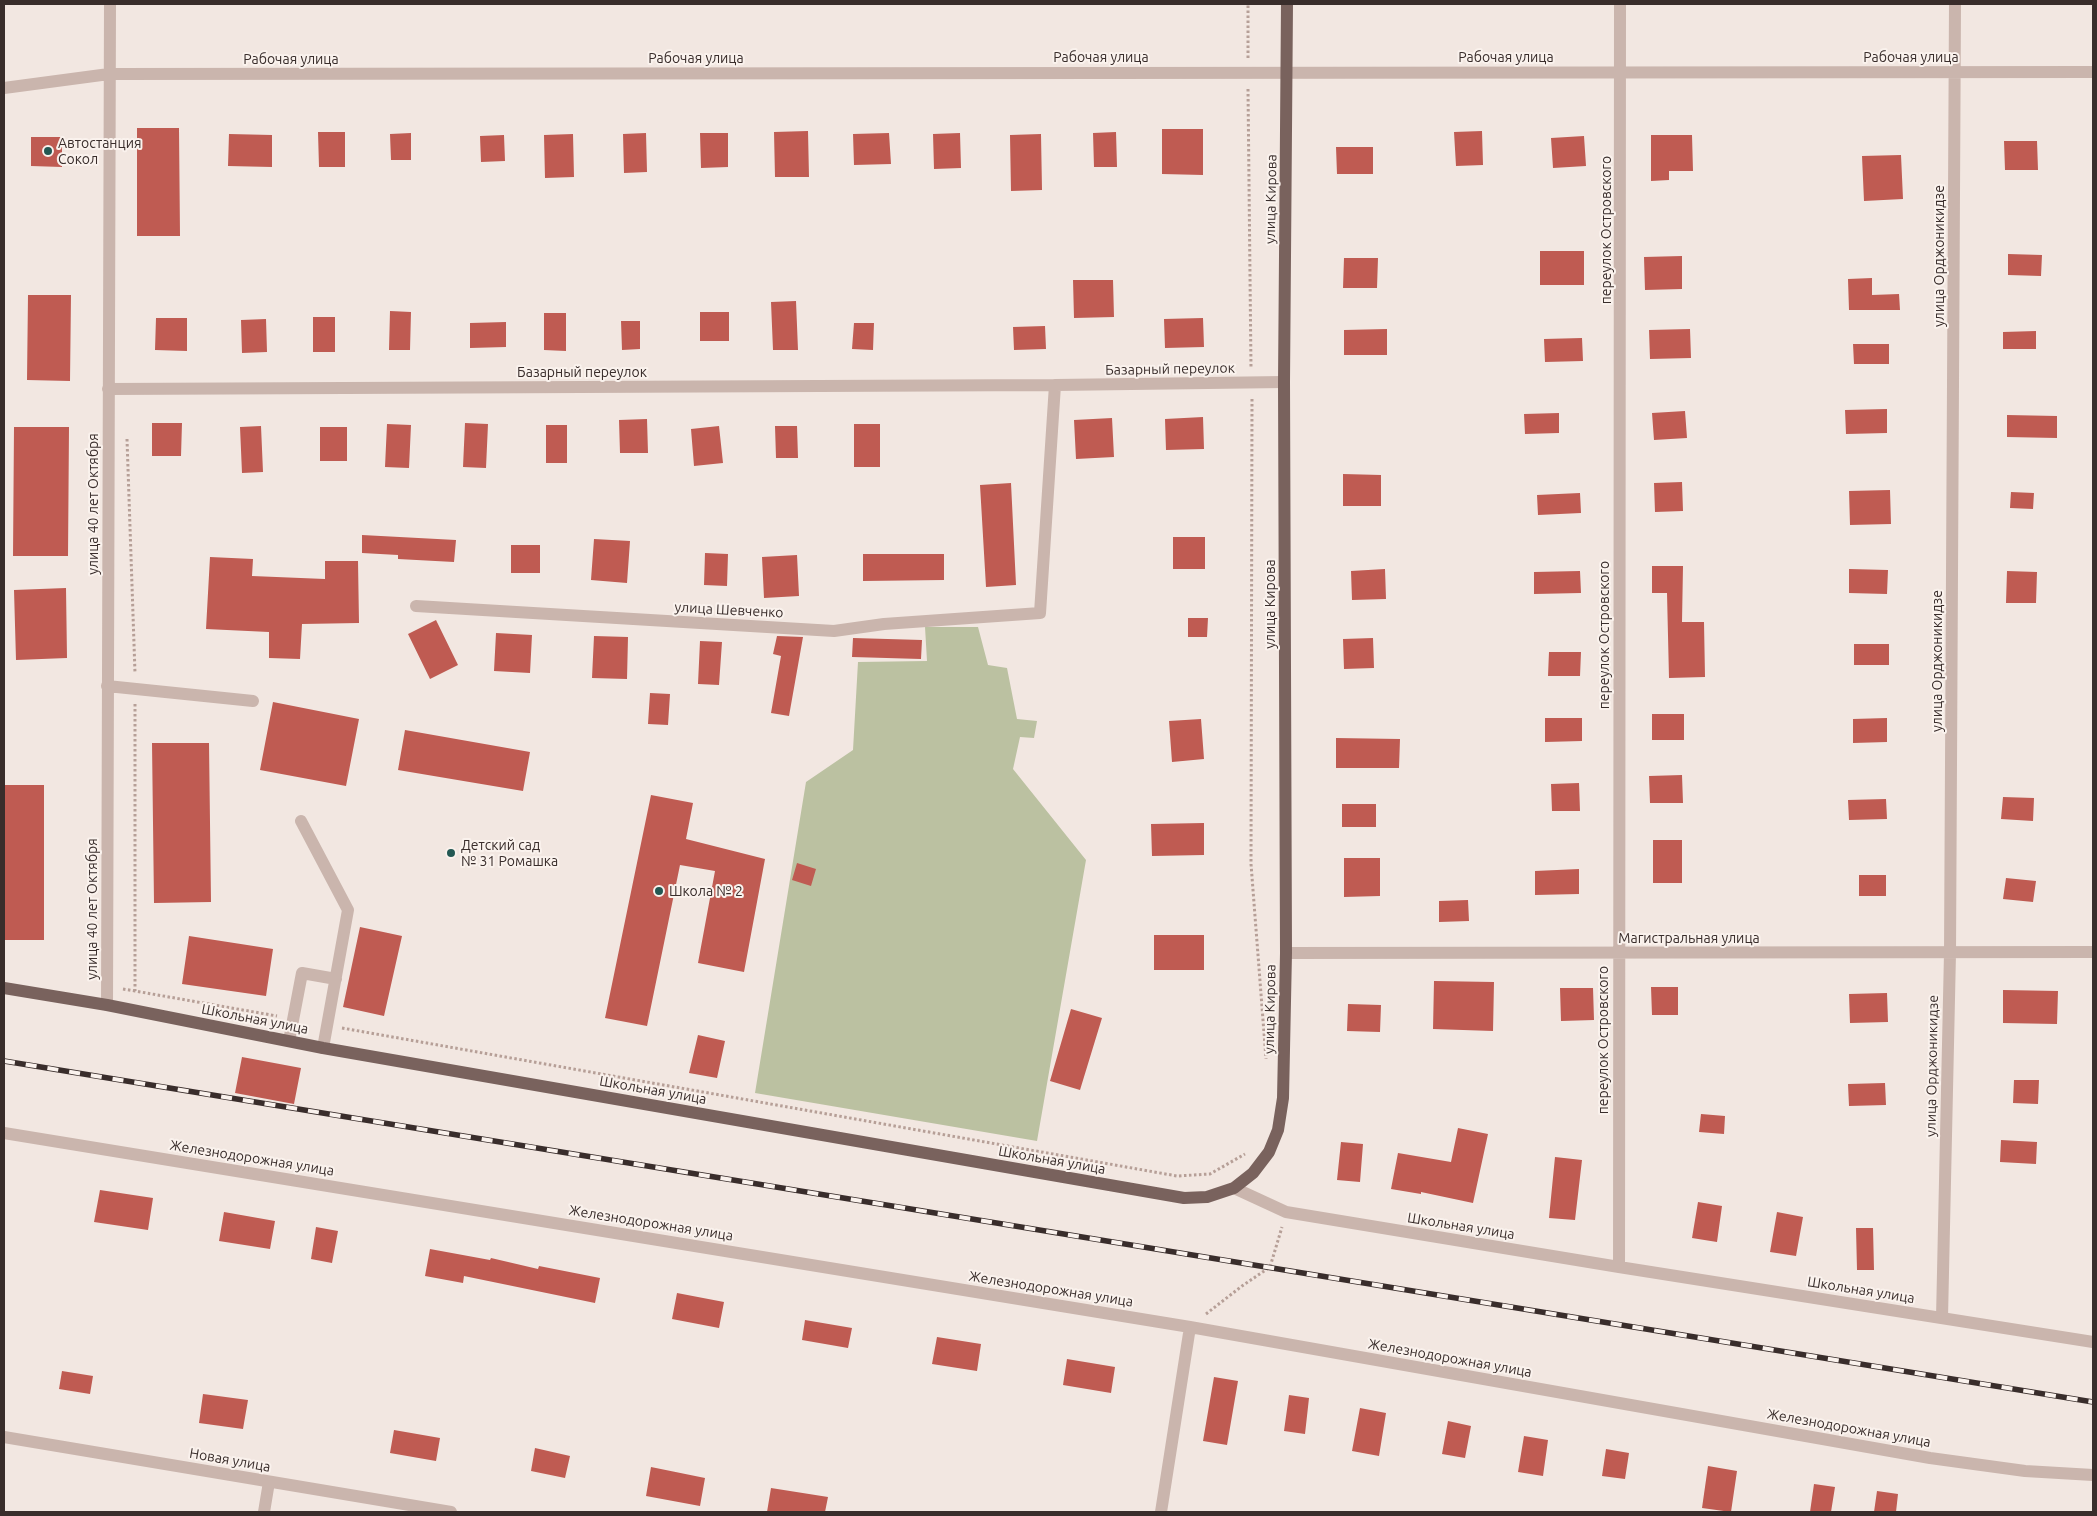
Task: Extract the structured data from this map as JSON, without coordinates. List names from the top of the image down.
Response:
{
  "streets": {
    "main road": ["улица Кирова", "Школьная улица"],
    "street": [
      "Рабочая улица",
      "переулок Островского",
      "улица Орджоникидзе",
      "Базарный переулок",
      "улица 40 лет Октября",
      "улица Шевченко",
      "Магистральная улица",
      "Железнодорожная улица",
      "Новая улица"
    ]
  },
  "crossings": [
    ["Рабочая улица", "улица Кирова"],
    ["Рабочая улица", "переулок Островского"],
    ["Рабочая улица", "улица Орджоникидзе"],
    ["Рабочая улица", "улица 40 лет Октября"],
    ["улица Кирова", "Базарный переулок"],
    ["улица Кирова", "Магистральная улица"],
    ["улица Кирова", "Школьная улица"],
    ["переулок Островского", "Магистральная улица"],
    ["переулок Островского", "Школьная улица"],
    ["улица Орджоникидзе", "Магистральная улица"],
    ["улица Орджоникидзе", "Школьная улица"],
    ["Базарный переулок", "улица 40 лет Октября"],
    ["Базарный переулок", "улица Шевченко"],
    ["улица 40 лет Октября", "Школьная улица"]
  ],
  "places": ["Автостанция Сокол", "Детский сад № 31 Ромашка", "Школа № 2"]
}
